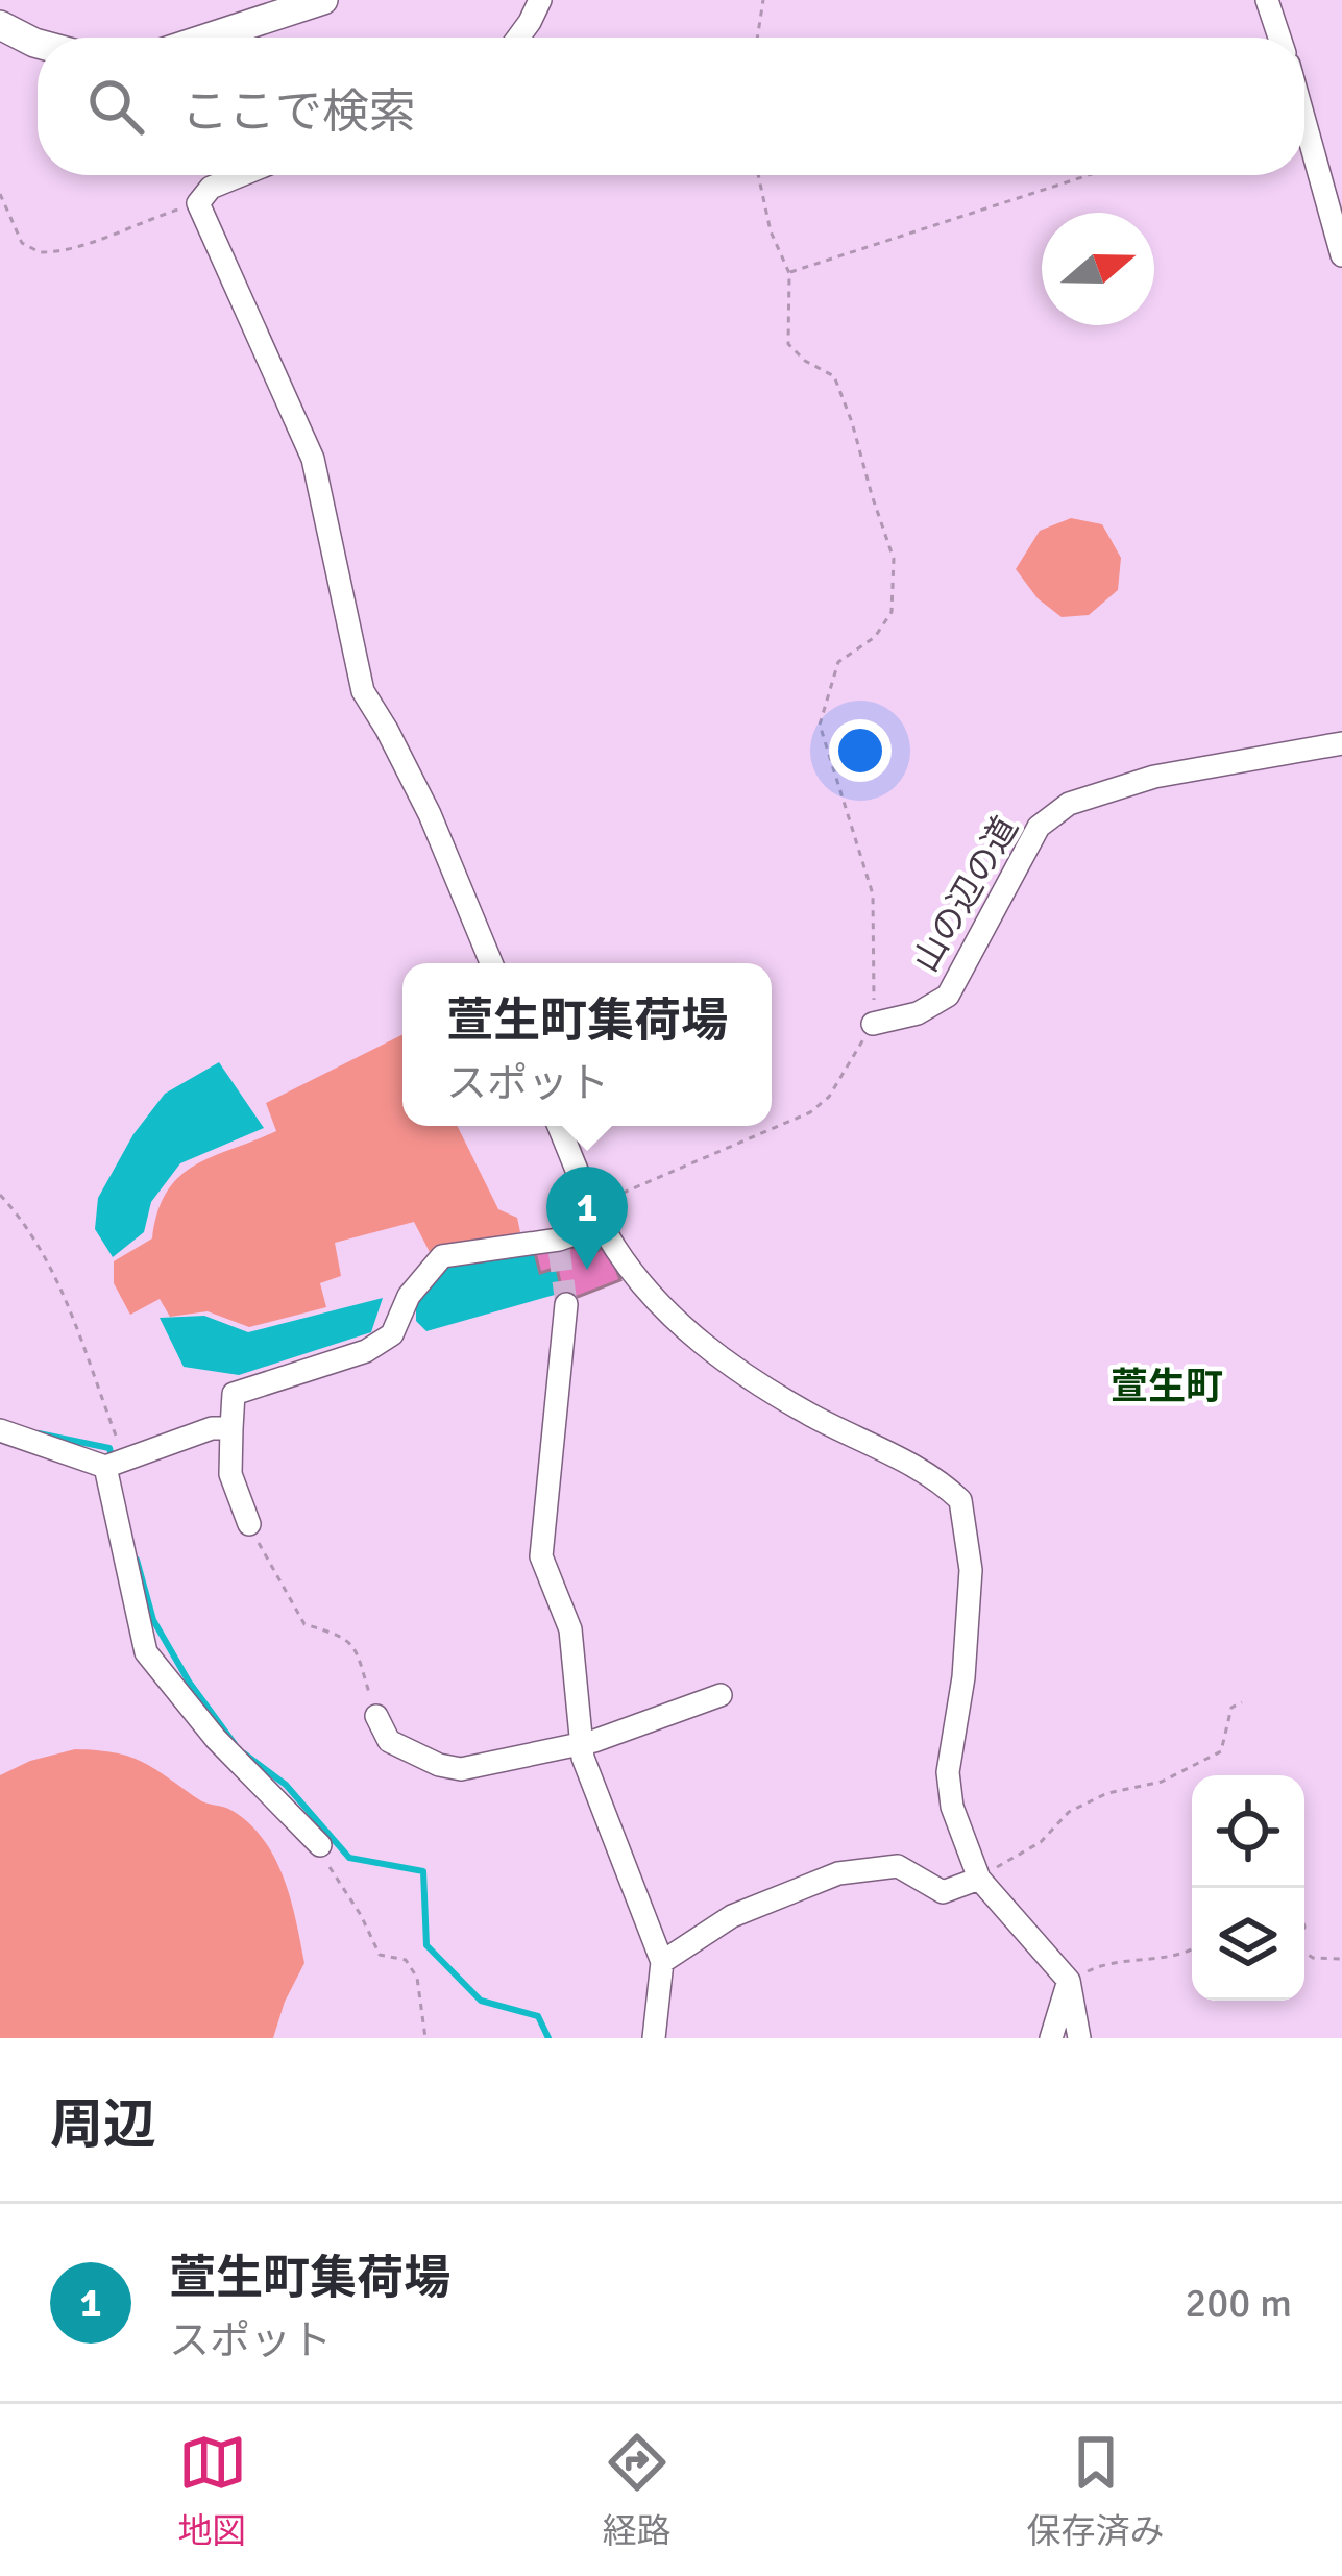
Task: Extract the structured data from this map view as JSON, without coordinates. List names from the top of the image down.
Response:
{
  "streets": {
    "street": ["山の辺の道"]
  },
  "districts": ["萱生町"],
  "north": "right",
  "page": {
    "search": "ここで検索",
    "popup": ["萱生町集荷場", "スポット"],
    "pins": "1",
    "heading": "周辺",
    "list": [
      {
        "mark": "1",
        "name": "萱生町集荷場",
        "note": "スポット",
        "value": "200 m"
      }
    ],
    "nav": ["地図", "経路", "保存済み"]
  }
}
